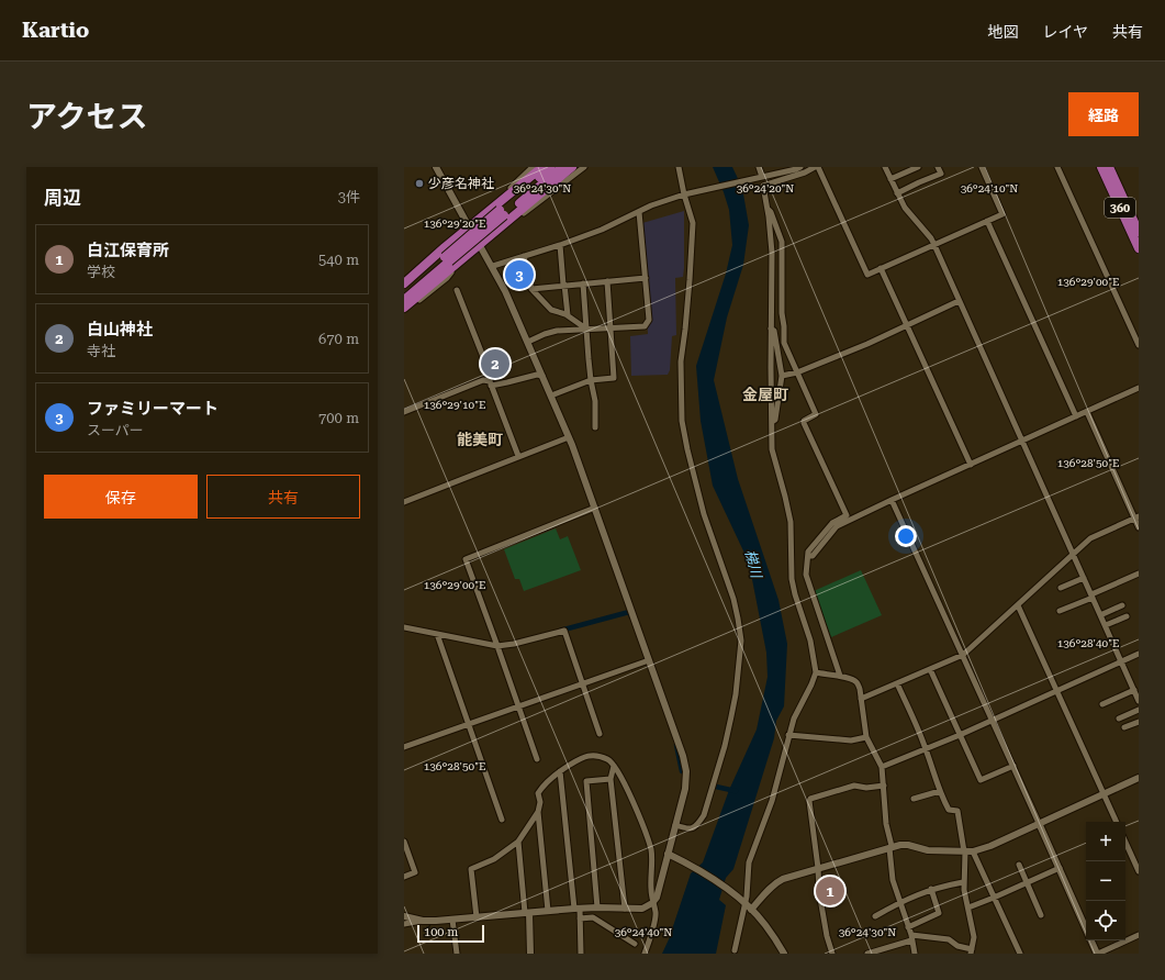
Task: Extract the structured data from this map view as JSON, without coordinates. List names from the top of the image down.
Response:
{
  "streets": {
    "highway": ["360"]
  },
  "districts": ["金屋町", "能美町"],
  "water": ["梯川"],
  "places": ["少彦名神社"],
  "scale_bar": "100 m",
  "page": {
    "header": "Kartio",
    "nav": ["地図", "レイヤ", "共有"],
    "title": "アクセス",
    "buttons": [
      "経路",
      ["保存", "共有"]
    ],
    "heading": ["周辺", "3件"],
    "list": [
      {
        "mark": "1",
        "name": "白江保育所",
        "note": "学校",
        "value": "540 m"
      },
      {
        "mark": "2",
        "name": "白山神社",
        "note": "寺社",
        "value": "670 m"
      },
      {
        "mark": "3",
        "name": "ファミリーマート",
        "note": "スーパー",
        "value": "700 m"
      }
    ],
    "pins": ["3", "2", "1"],
    "map_buttons": ["+", "−"],
    "scale": "100 m"
  },
  "coordinates": [
    "36°24'30\"N",
    "36°24'20\"N",
    "36°24'10\"N",
    "136°29'20\"E",
    "136°29'00\"E",
    "136°29'10\"E",
    "136°28'50\"E",
    "136°28'40\"E",
    "36°24'40\"N"
  ]
}
